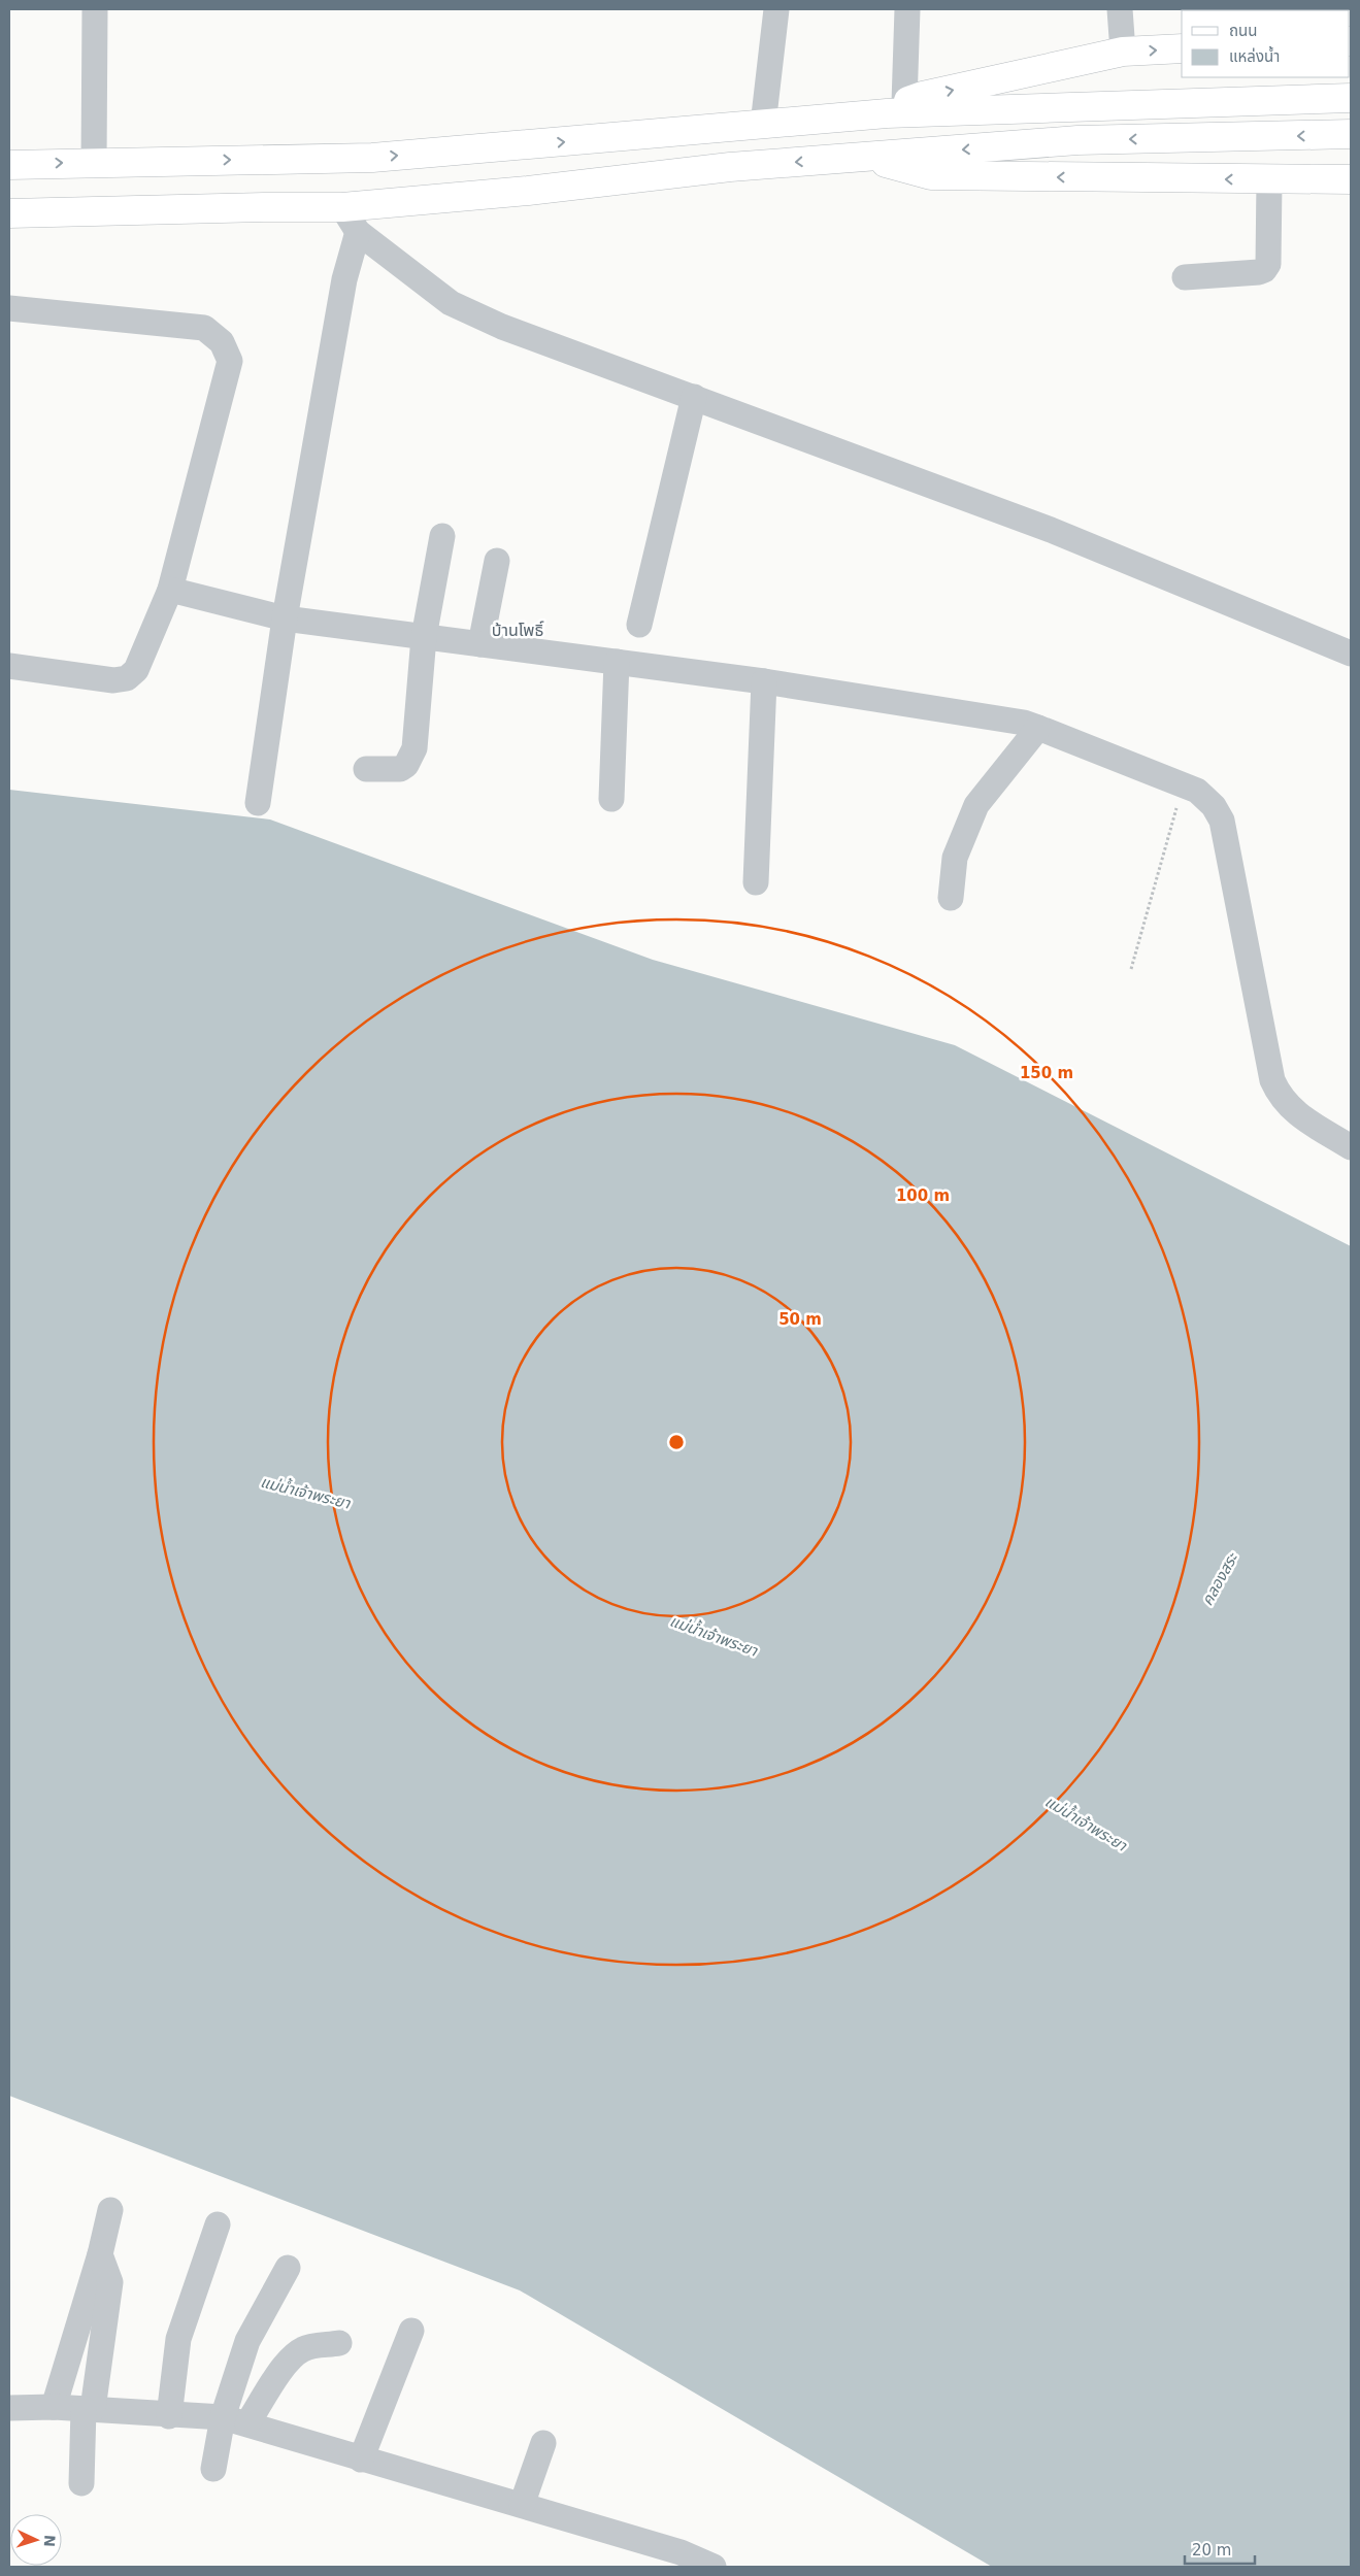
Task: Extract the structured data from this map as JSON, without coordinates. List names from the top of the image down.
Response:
{
  "districts": ["บ้านโพธิ์"],
  "water": ["แม่น้ำเจ้าพระยา", "คลองสระ"],
  "legend": ["ถนน", "แหล่งน้ำ"],
  "scale_bar": "20 m",
  "north": "right",
  "rings": ["150 m", "100 m", "50 m"]
}
